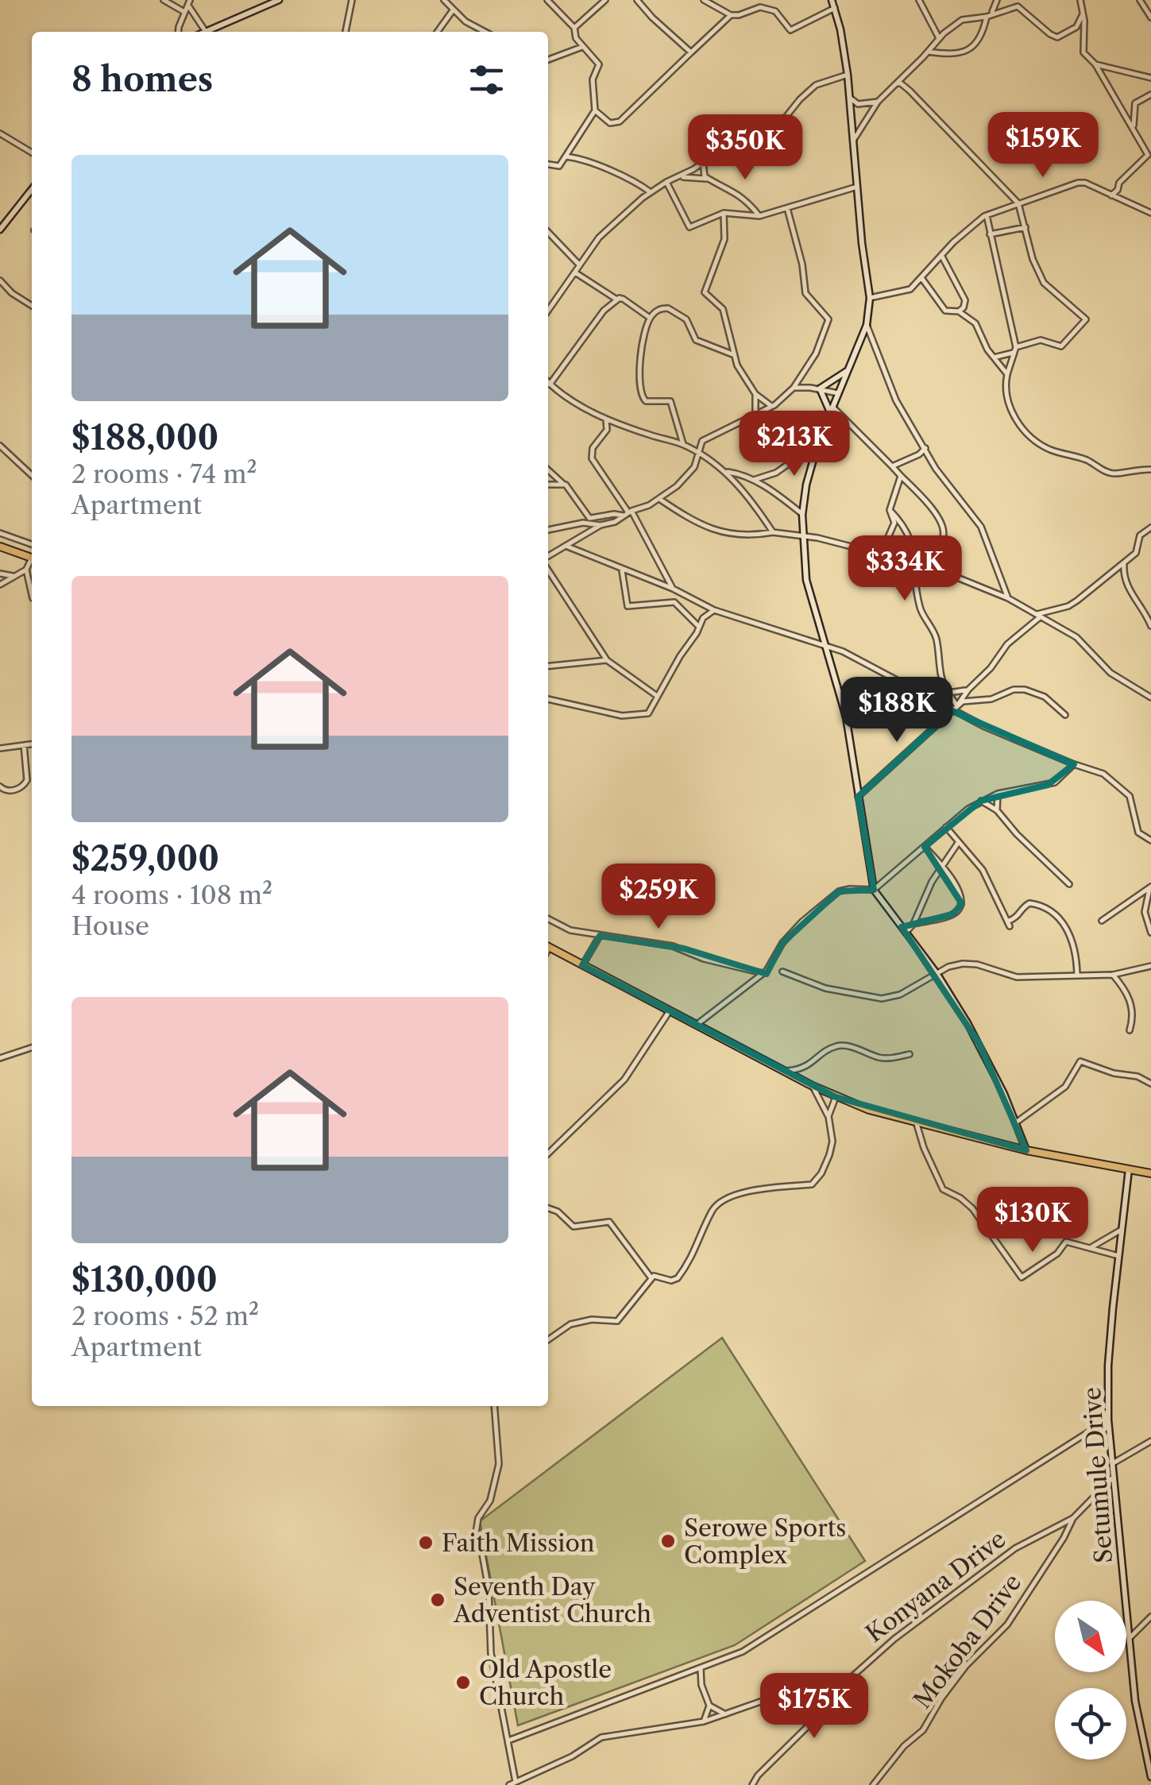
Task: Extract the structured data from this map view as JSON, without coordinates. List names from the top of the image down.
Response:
{
  "streets": {
    "street": ["Setumule Drive", "Konyana Drive", "Mokoba Drive"]
  },
  "crossings": [
    ["Setumule Drive", "Mokoba Drive"],
    ["Konyana Drive", "Mokoba Drive"]
  ],
  "places": [
    "Serowe Sports Complex",
    "Faith Mission",
    "Seventh Day Adventist Church",
    "Old Apostle Church"
  ],
  "north": "bottom right",
  "page": {
    "heading": "8 homes",
    "price": [
      "$159K",
      "$350K",
      "$213K",
      "$334K",
      "$188K",
      "$259K",
      "$130K",
      "$175K"
    ],
    "list": [
      {
        "name": "$188,000",
        "note": "2 rooms · 74 m² · Apartment"
      },
      {
        "name": "$259,000",
        "note": "4 rooms · 108 m² · House"
      },
      {
        "name": "$130,000",
        "note": "2 rooms · 52 m² · Apartment"
      }
    ]
  }
}
